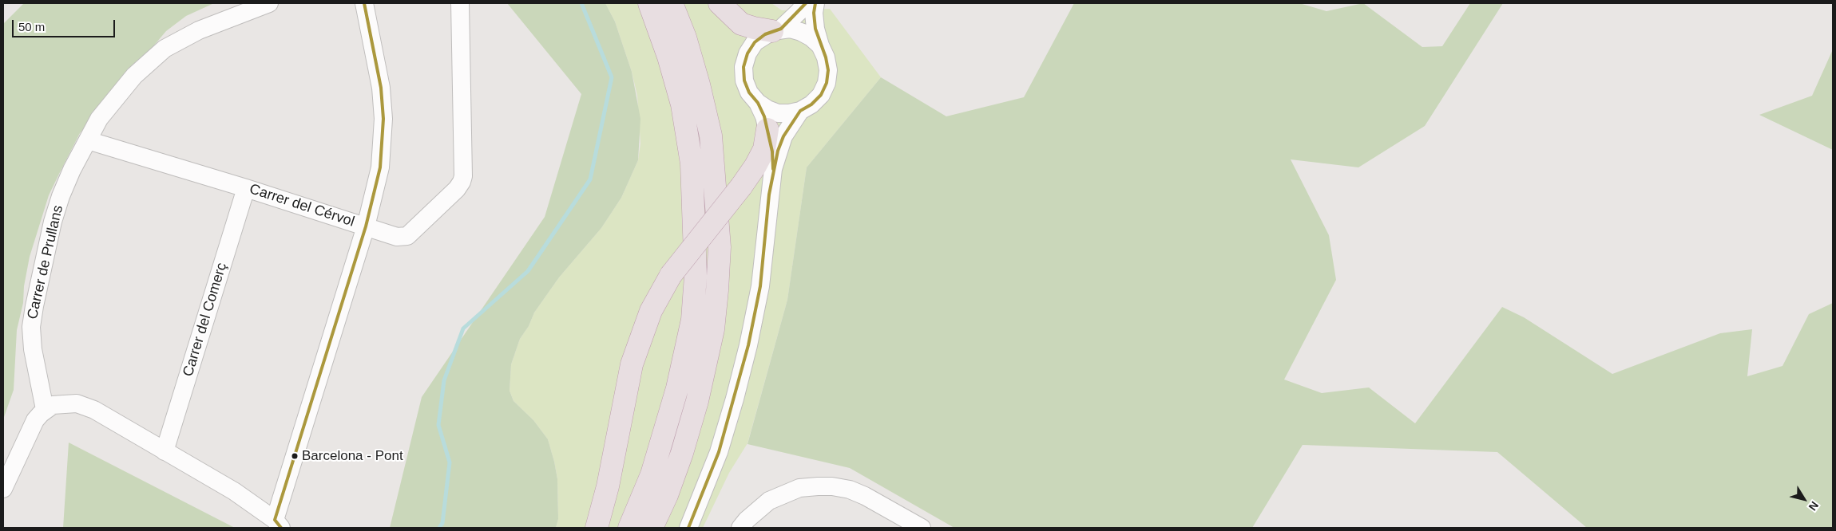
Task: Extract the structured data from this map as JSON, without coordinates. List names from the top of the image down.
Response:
{
  "streets": {
    "street": ["Carrer del Cérvol", "Carrer de Prullans", "Carrer del Comerç"]
  },
  "crossings": [
    ["Carrer del Cérvol", "Carrer de Prullans"],
    ["Carrer del Cérvol", "Carrer del Comerç"]
  ],
  "places": ["Barcelona - Pont"],
  "scale_bar": "50 m",
  "north": "bottom right"
}
